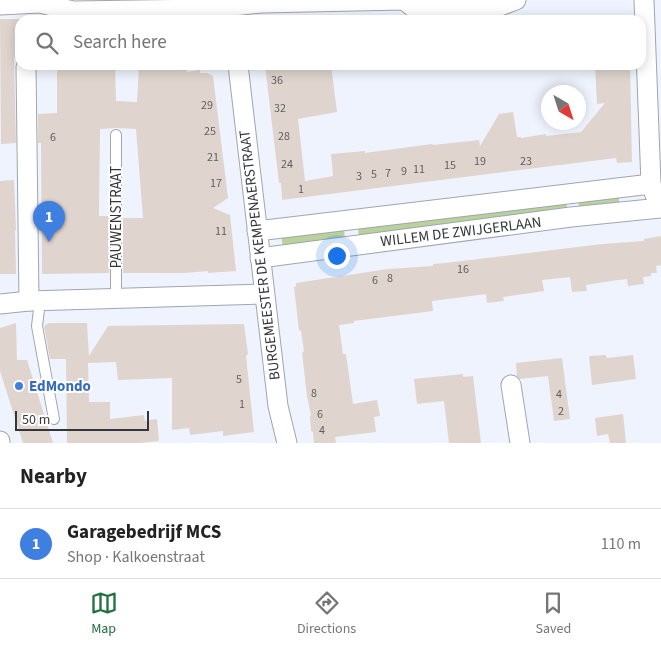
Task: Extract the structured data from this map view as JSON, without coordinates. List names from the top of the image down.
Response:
{
  "streets": {
    "street": ["WILLEM DE ZWIJGERLAAN", "BURGEMEESTER DE KEMPENAERSTRAAT"],
    "lane": ["PAUWENSTRAAT"]
  },
  "crossings": [
    ["WILLEM DE ZWIJGERLAAN", "BURGEMEESTER DE KEMPENAERSTRAAT"]
  ],
  "places": ["EdMondo"],
  "house_numbers": [
    "36",
    "29",
    "32",
    "25",
    "28",
    "6",
    "21",
    "19",
    "23",
    "24",
    "15",
    "11",
    "9",
    "7",
    "5",
    "3",
    "17",
    "1",
    "11",
    "16",
    "8",
    "6",
    "5",
    "8",
    "4",
    "1",
    "2",
    "6",
    "4"
  ],
  "scale_bar": "50 m",
  "north": "bottom right",
  "page": {
    "search": "Search here",
    "pins": "1",
    "scale": "50 m",
    "heading": "Nearby",
    "list": [
      {
        "mark": "1",
        "name": "Garagebedrijf MCS",
        "note": "Shop · Kalkoenstraat",
        "value": "110 m"
      }
    ],
    "nav": ["Map", "Directions", "Saved"]
  }
}
